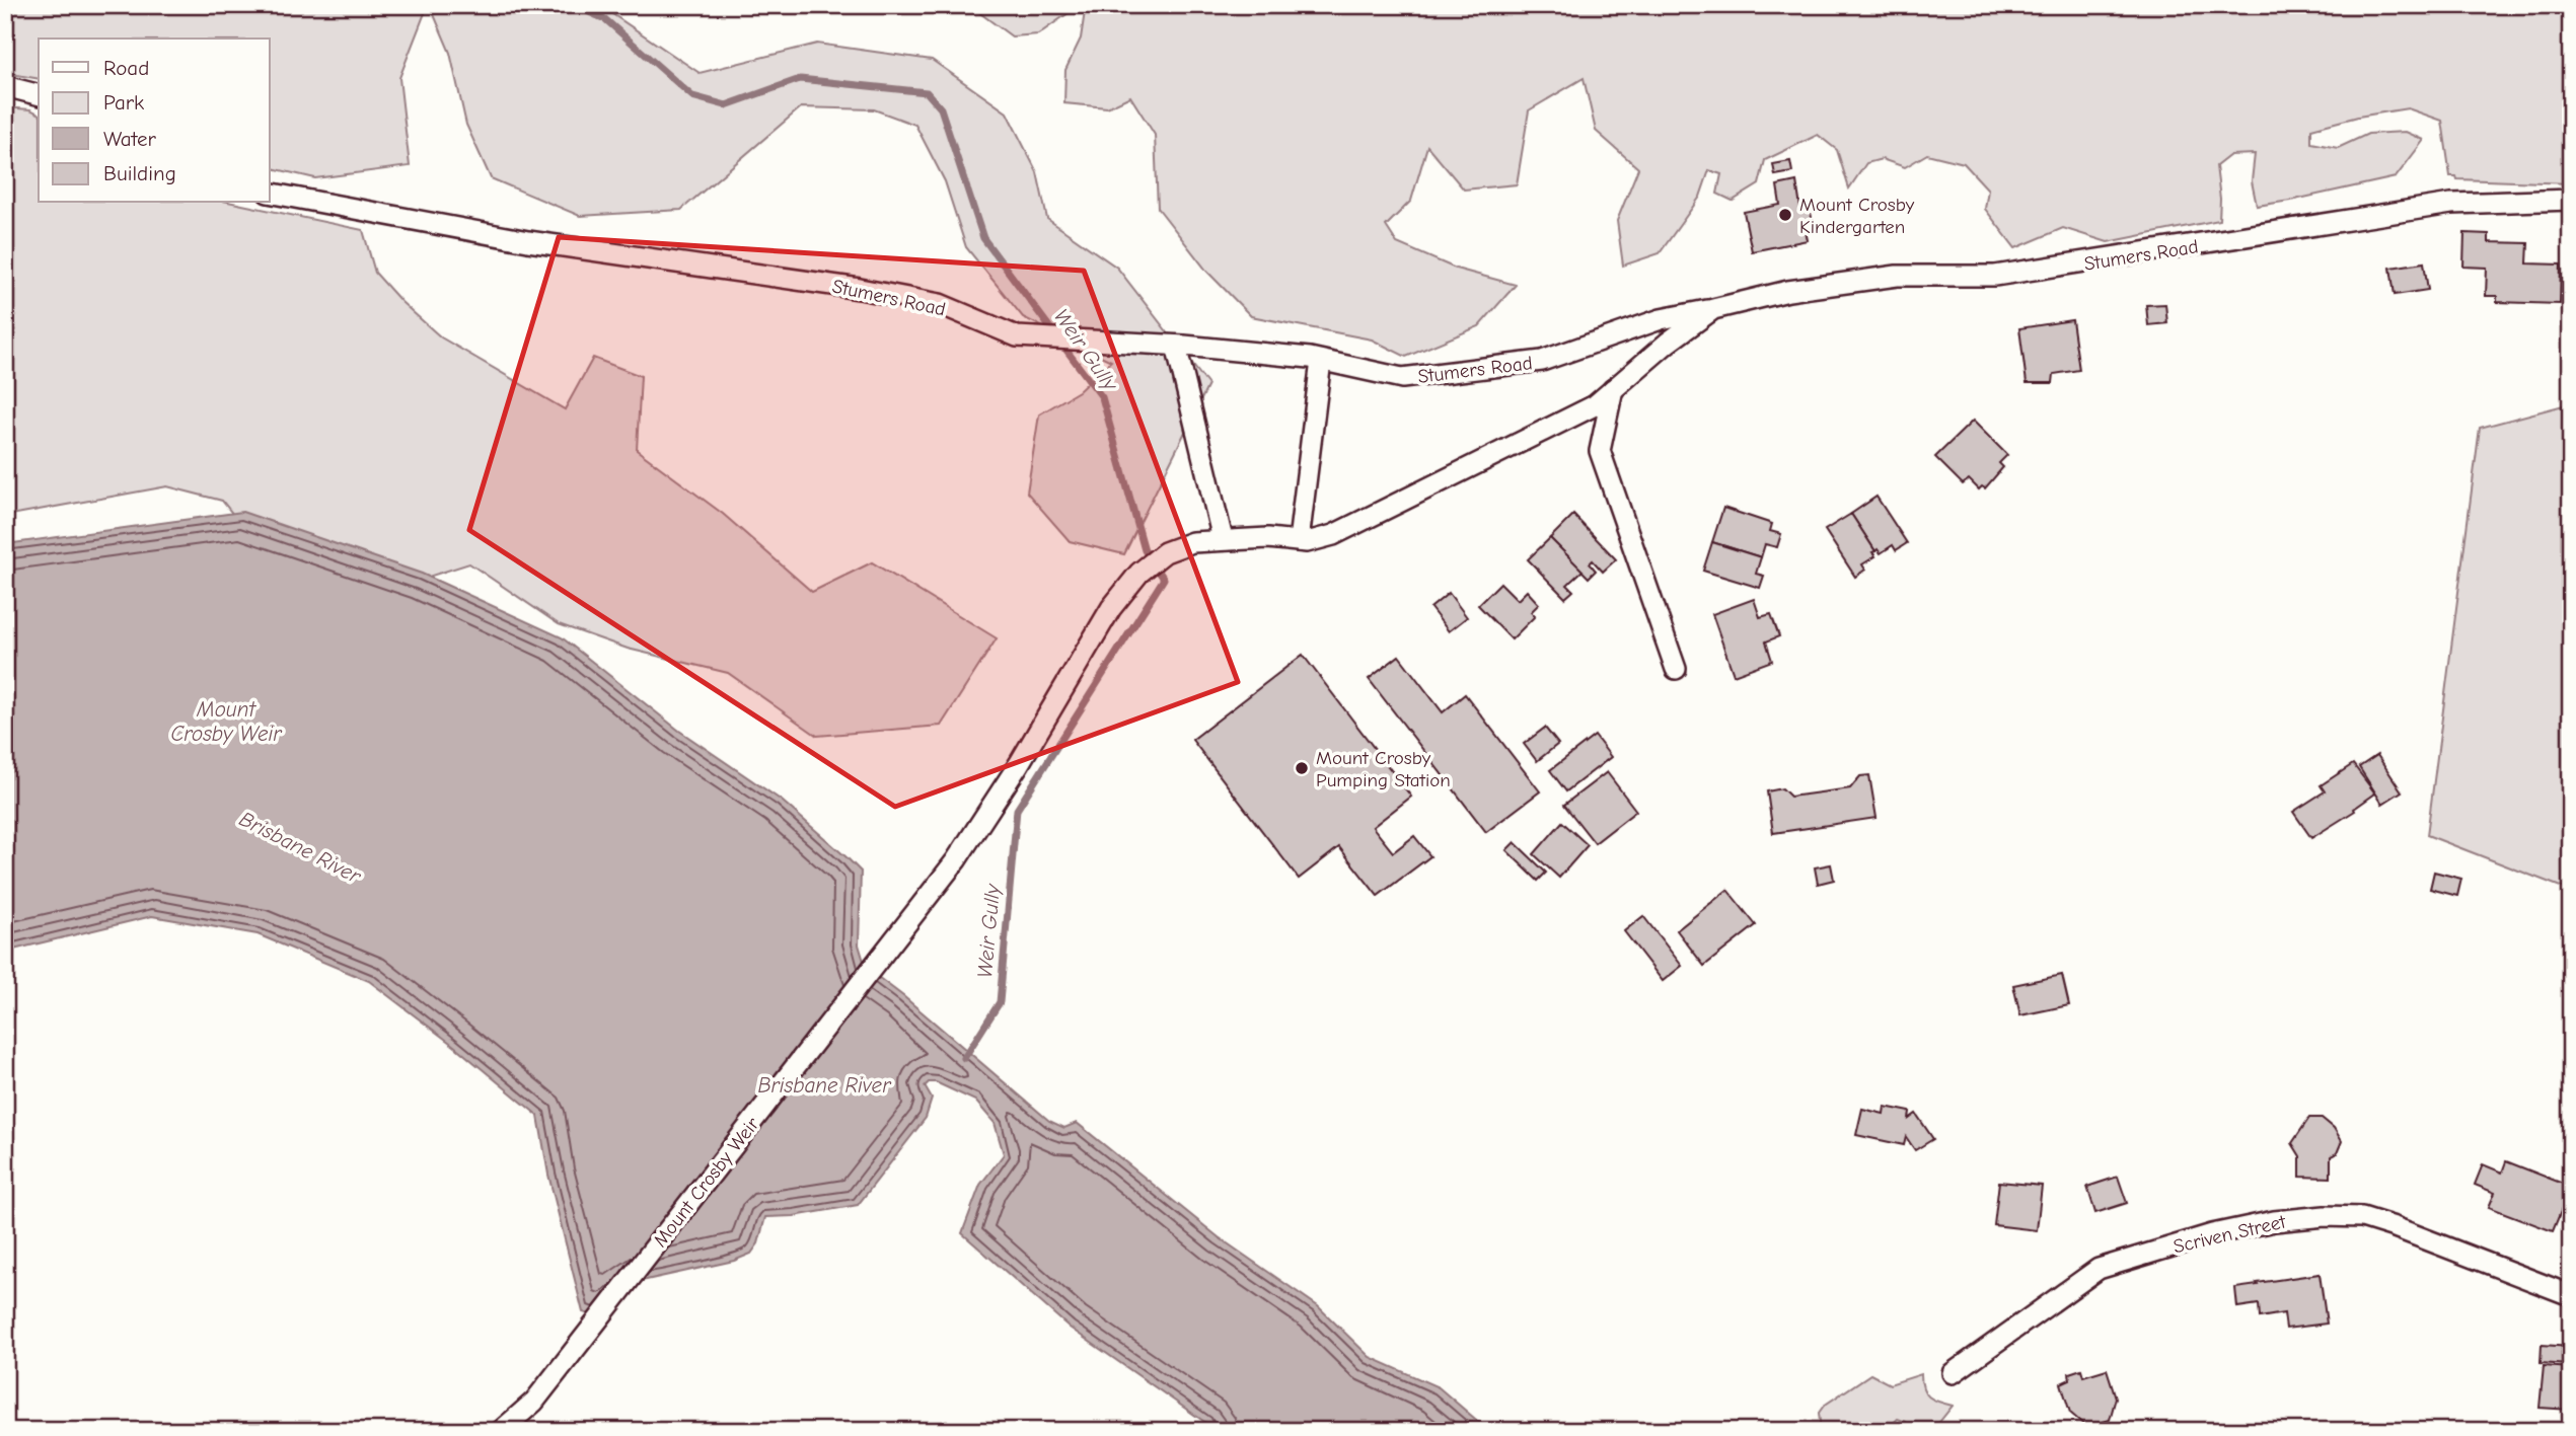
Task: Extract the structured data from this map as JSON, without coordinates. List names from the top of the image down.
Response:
{
  "streets": {
    "street": ["Stumers Road", "Mount Crosby Weir", "Scriven Street"]
  },
  "crossings": [
    ["Stumers Road", "Mount Crosby Weir"]
  ],
  "water": ["Weir Gully", "Mount Crosby Weir", "Brisbane River"],
  "places": ["Mount Crosby Kindergarten", "Mount Crosby Pumping Station"],
  "legend": [
    "Road",
    "Park",
    "Water",
    "Building"
  ]
}
